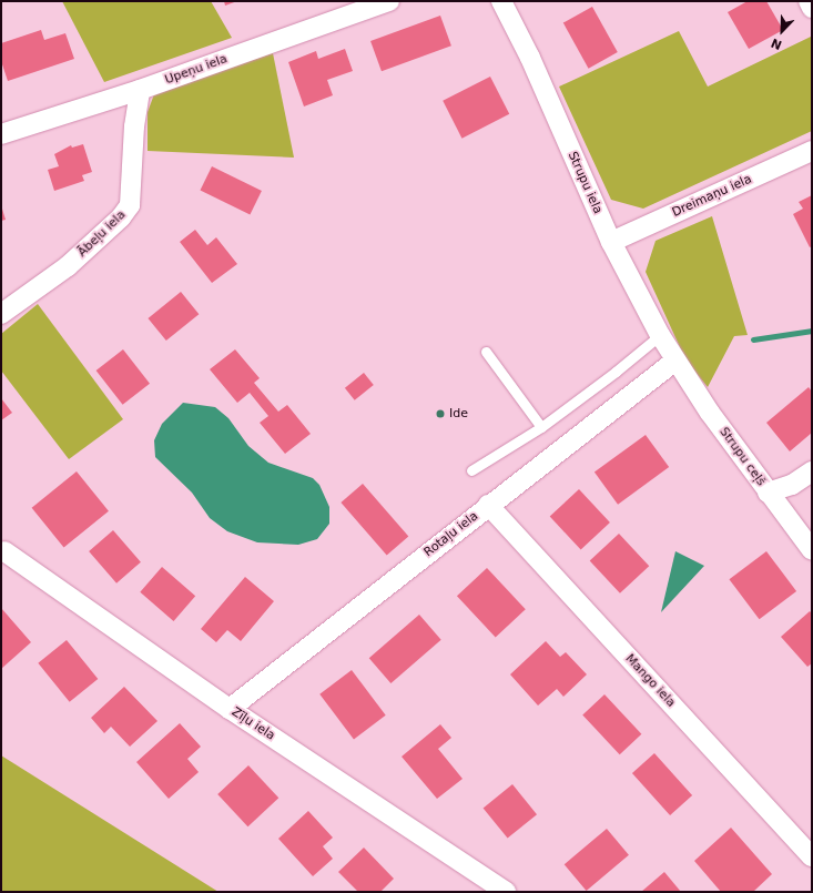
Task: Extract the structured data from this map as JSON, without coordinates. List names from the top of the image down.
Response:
{
  "streets": {
    "street": [
      "Upeņu iela",
      "Strupu iela",
      "Dreimaņu iela",
      "Ābeļu iela",
      "Strupu ceļš",
      "Rotaļu iela",
      "Mango iela",
      "Zīļu iela"
    ]
  },
  "crossings": [
    ["Upeņu iela", "Ābeļu iela"],
    ["Strupu iela", "Dreimaņu iela"],
    ["Strupu iela", "Strupu ceļš"],
    ["Strupu iela", "Rotaļu iela"],
    ["Strupu ceļš", "Rotaļu iela"],
    ["Rotaļu iela", "Mango iela"],
    ["Rotaļu iela", "Zīļu iela"]
  ],
  "places": ["Ide"],
  "north": "bottom left"
}
